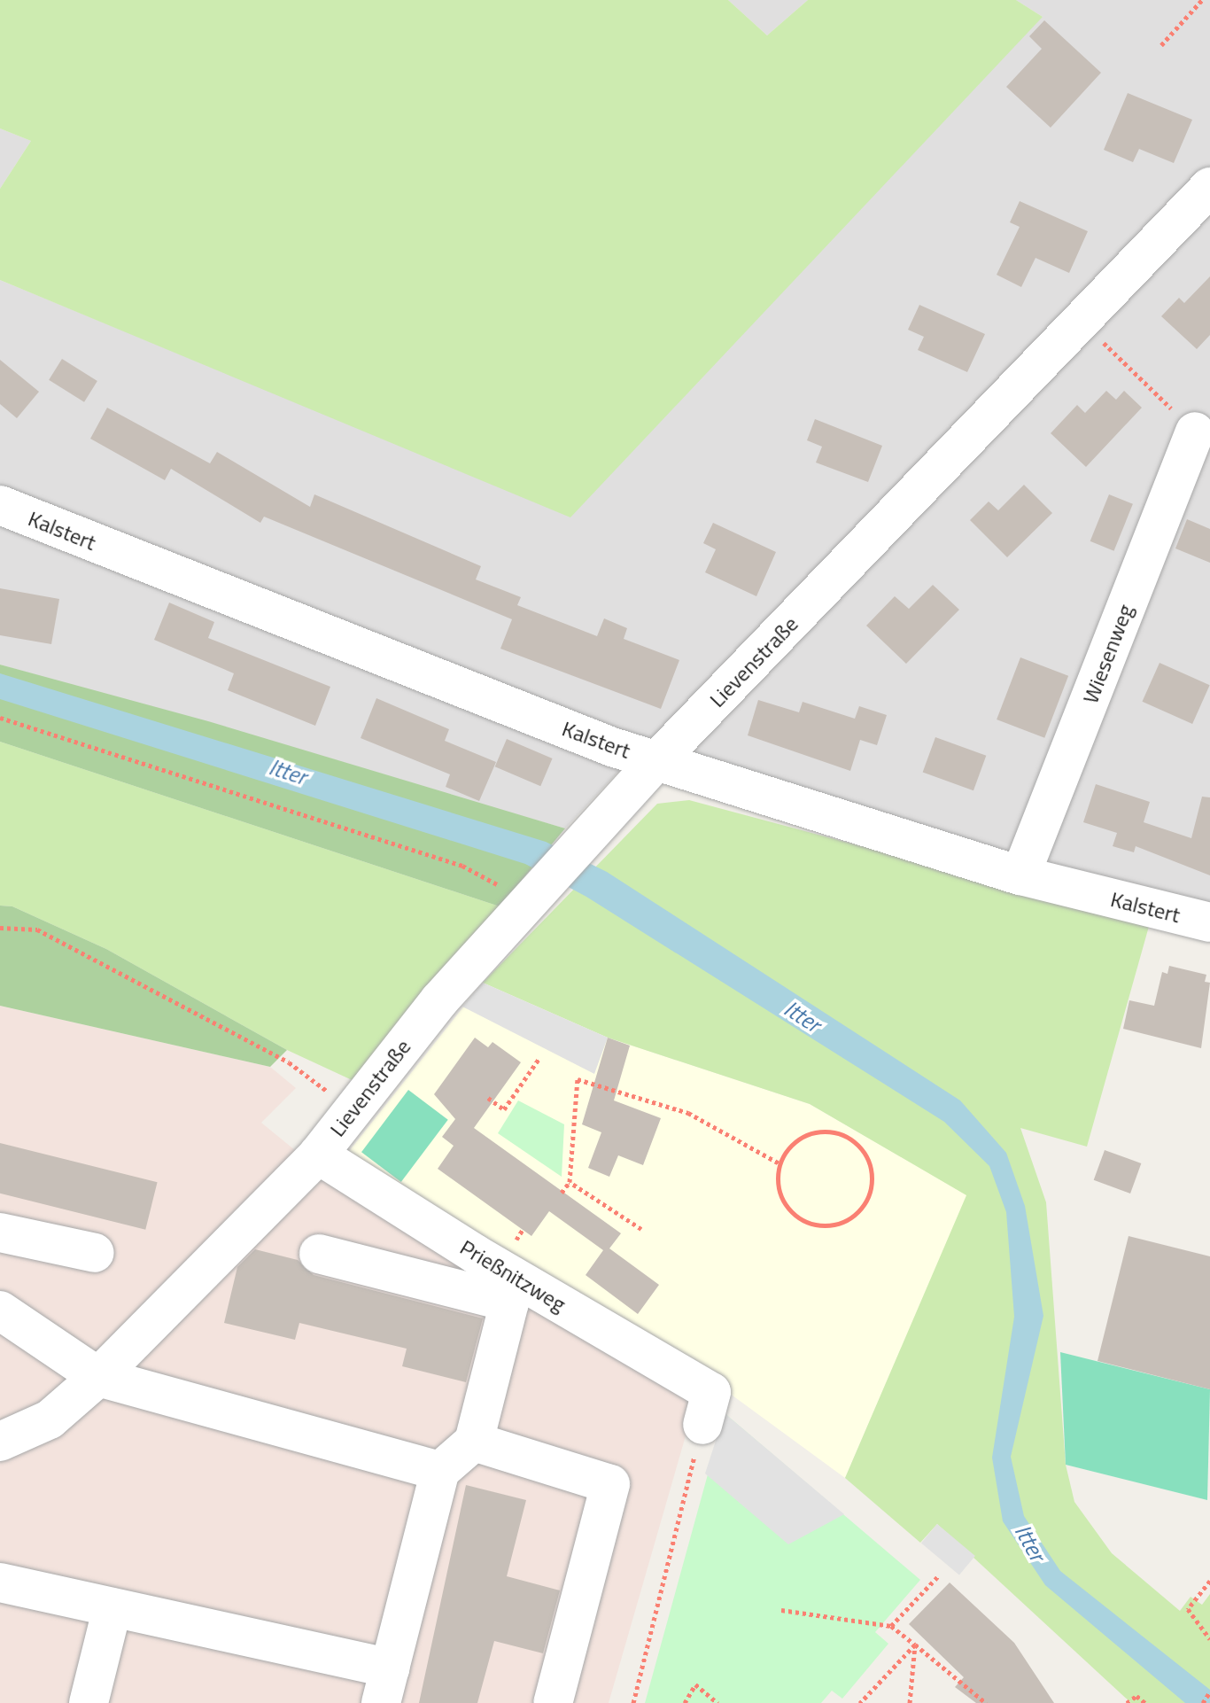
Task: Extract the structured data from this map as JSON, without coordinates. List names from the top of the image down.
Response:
{
  "streets": {
    "street": [
      "Kalstert",
      "Wiesenweg",
      "Lievenstraße",
      "Prießnitzweg"
    ]
  },
  "crossings": [
    ["Kalstert", "Wiesenweg"],
    ["Kalstert", "Lievenstraße"],
    ["Lievenstraße", "Prießnitzweg"]
  ],
  "water": ["Itter"]
}
